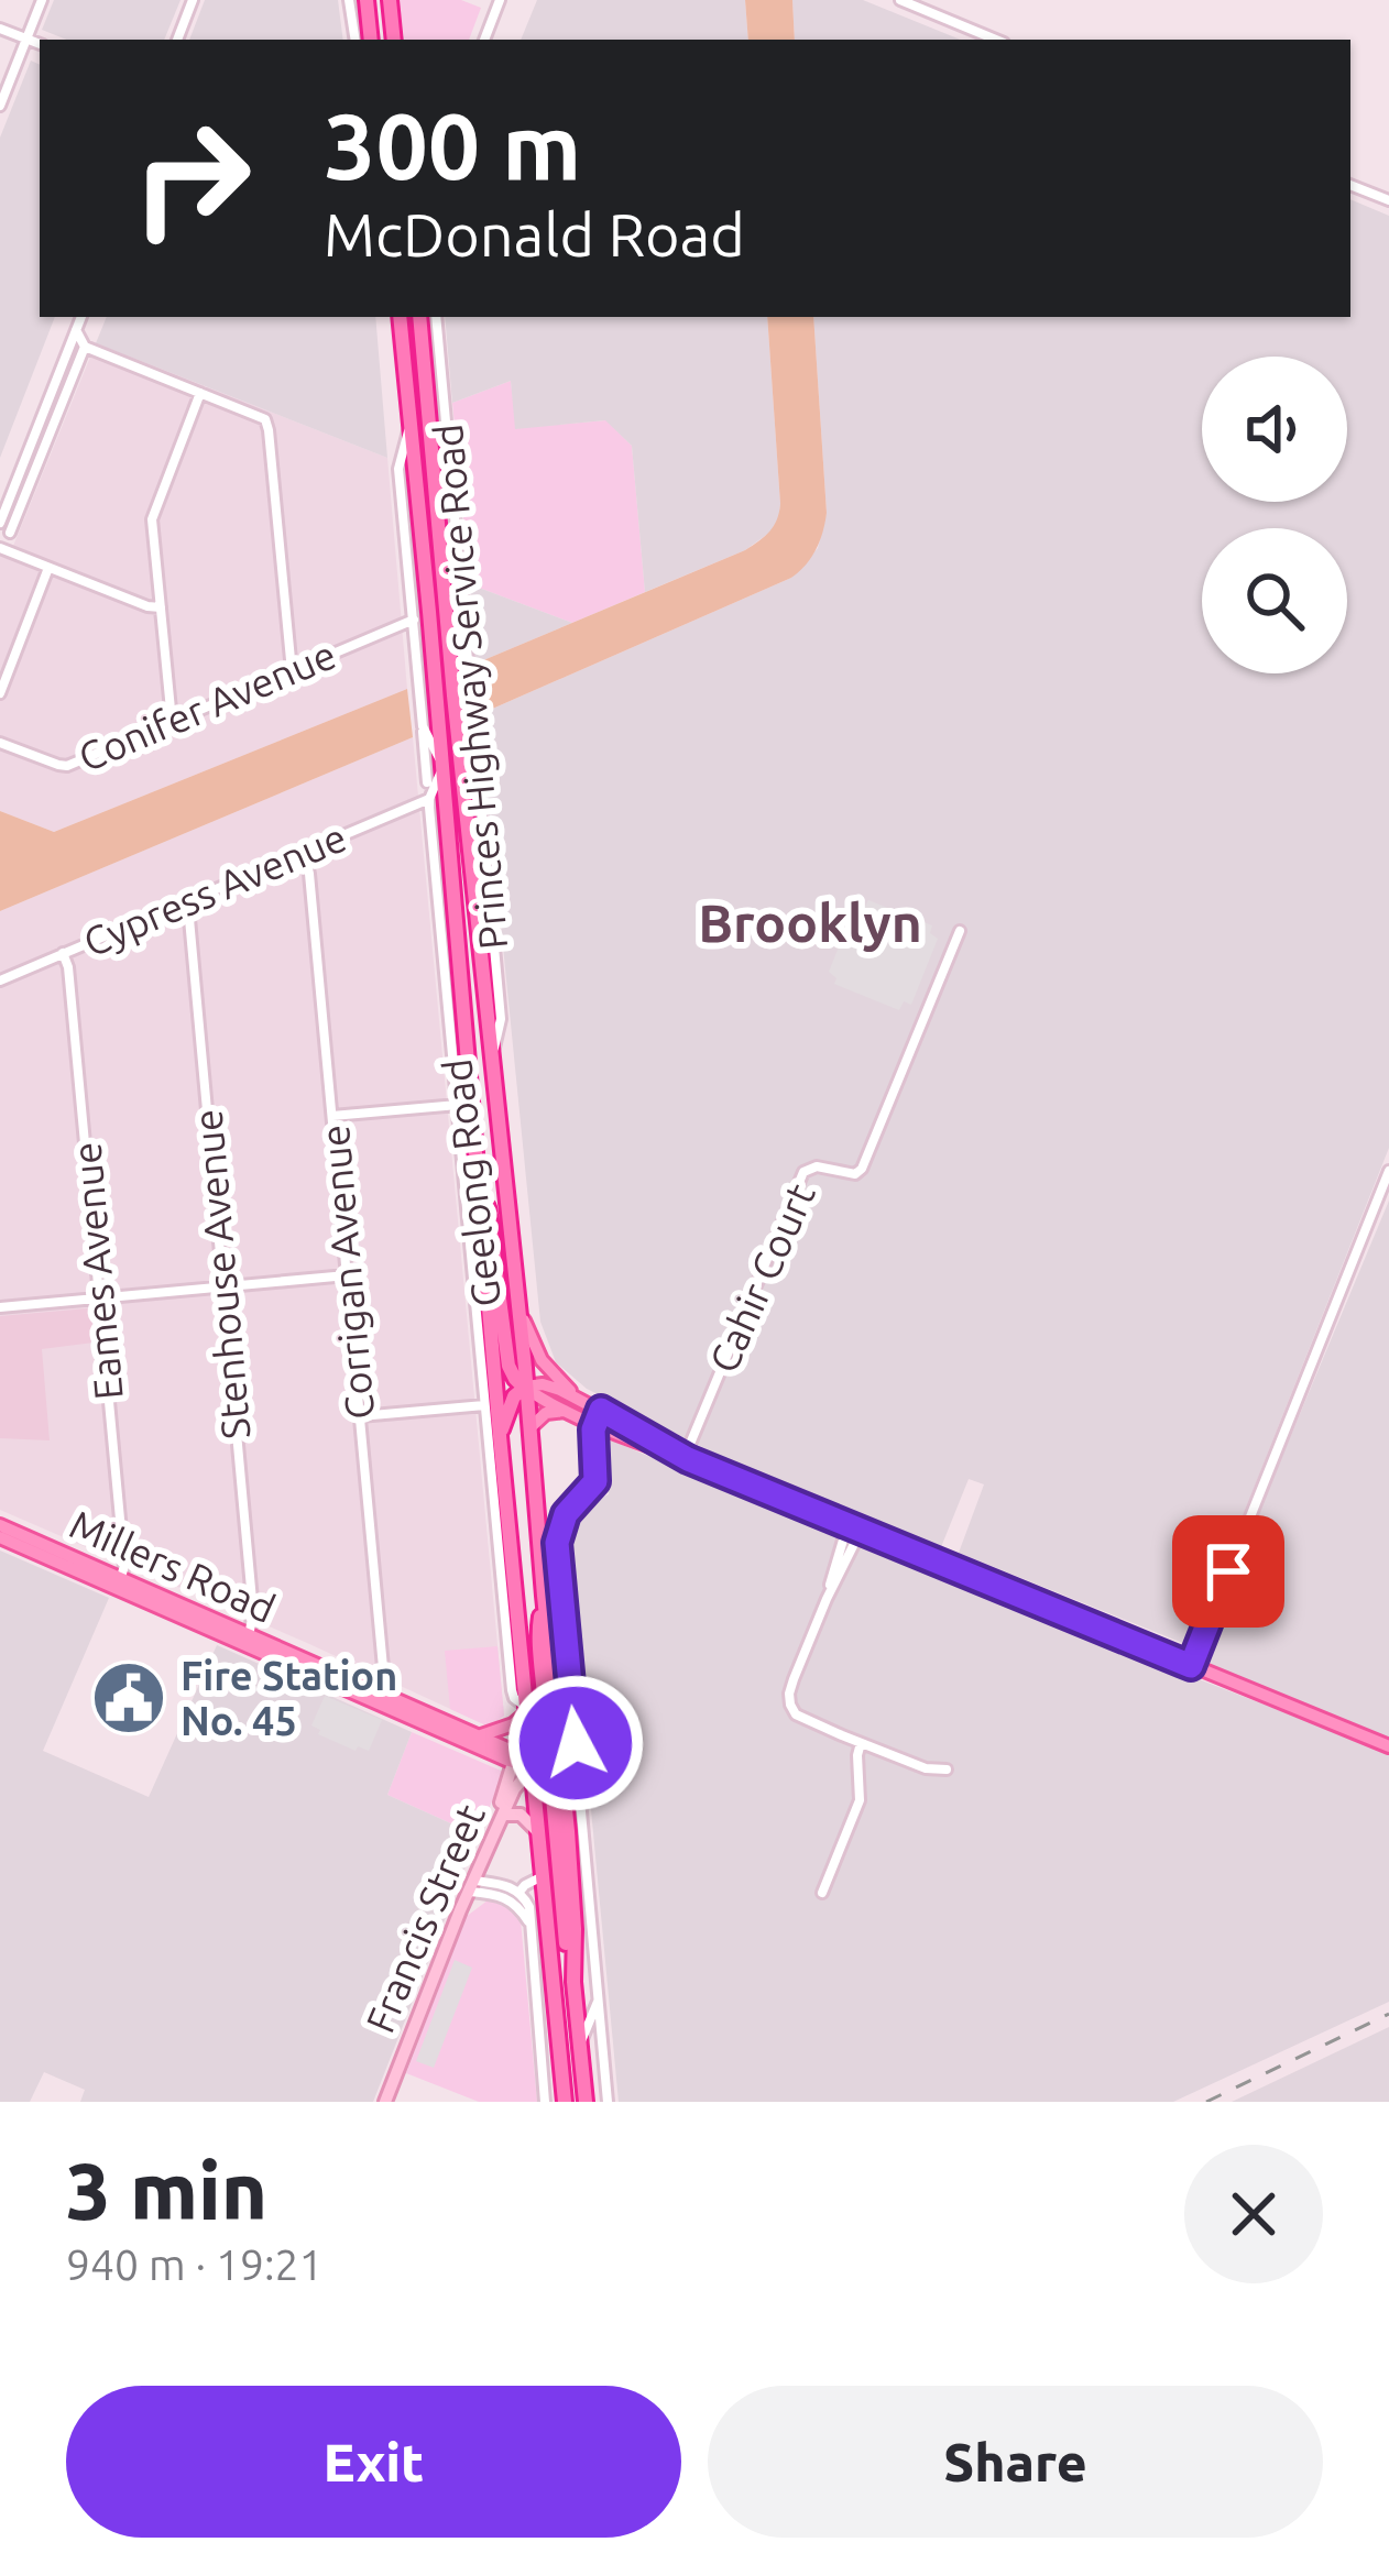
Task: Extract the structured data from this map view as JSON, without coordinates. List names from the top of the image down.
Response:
{
  "streets": {
    "highway": ["Geelong Road"],
    "main road": ["Millers Road", "Francis Street"],
    "street": [
      "Princes Highway Service Road",
      "Conifer Avenue",
      "Cypress Avenue",
      "Eames Avenue",
      "Corrigan Avenue",
      "Stenhouse Avenue",
      "Cahir Court"
    ]
  },
  "crossings": [
    ["Princes Highway Service Road", "Conifer Avenue"],
    ["Princes Highway Service Road", "Cypress Avenue"],
    ["Princes Highway Service Road", "Geelong Road"],
    ["Cypress Avenue", "Eames Avenue"],
    ["Cypress Avenue", "Corrigan Avenue"],
    ["Cypress Avenue", "Stenhouse Avenue"],
    ["Geelong Road", "Millers Road"],
    ["Geelong Road", "Francis Street"],
    ["Eames Avenue", "Millers Road"],
    ["Corrigan Avenue", "Millers Road"],
    ["Stenhouse Avenue", "Millers Road"],
    ["Millers Road", "Francis Street"]
  ],
  "districts": ["Brooklyn"],
  "places": {
    "public building": ["Fire Station No. 45"]
  },
  "page": {
    "turn": ["300 m", "McDonald Road"],
    "heading": ["3 min", "940 m · 19:21"],
    "buttons": ["Exit", "Share"]
  }
}
